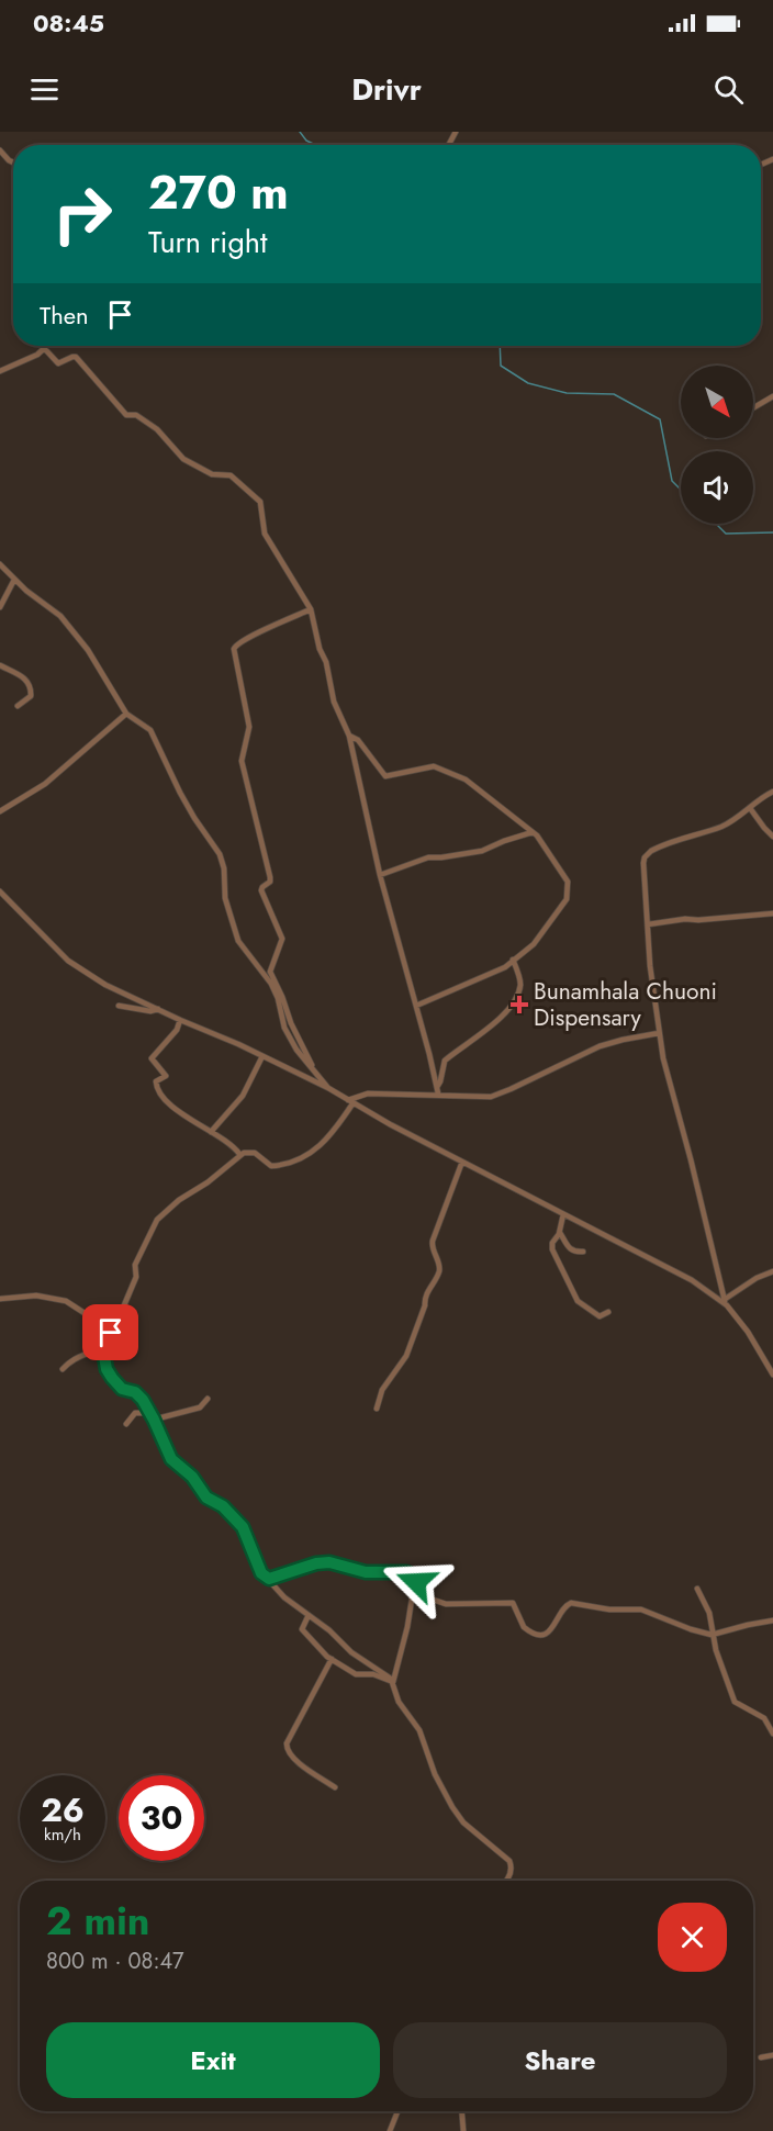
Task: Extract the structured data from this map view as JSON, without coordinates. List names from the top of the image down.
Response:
{
  "places": {
    "health": ["Bunamhala Chuoni Dispensary"]
  },
  "north": "bottom right",
  "page": {
    "status": "08:45",
    "header": "Drivr",
    "turn": ["270 m", "Turn right"],
    "then": "Then",
    "speed": "26 km/h",
    "limit": "30",
    "heading": ["2 min", "800 m · 08:47"],
    "buttons": ["Exit", "Share"]
  }
}
